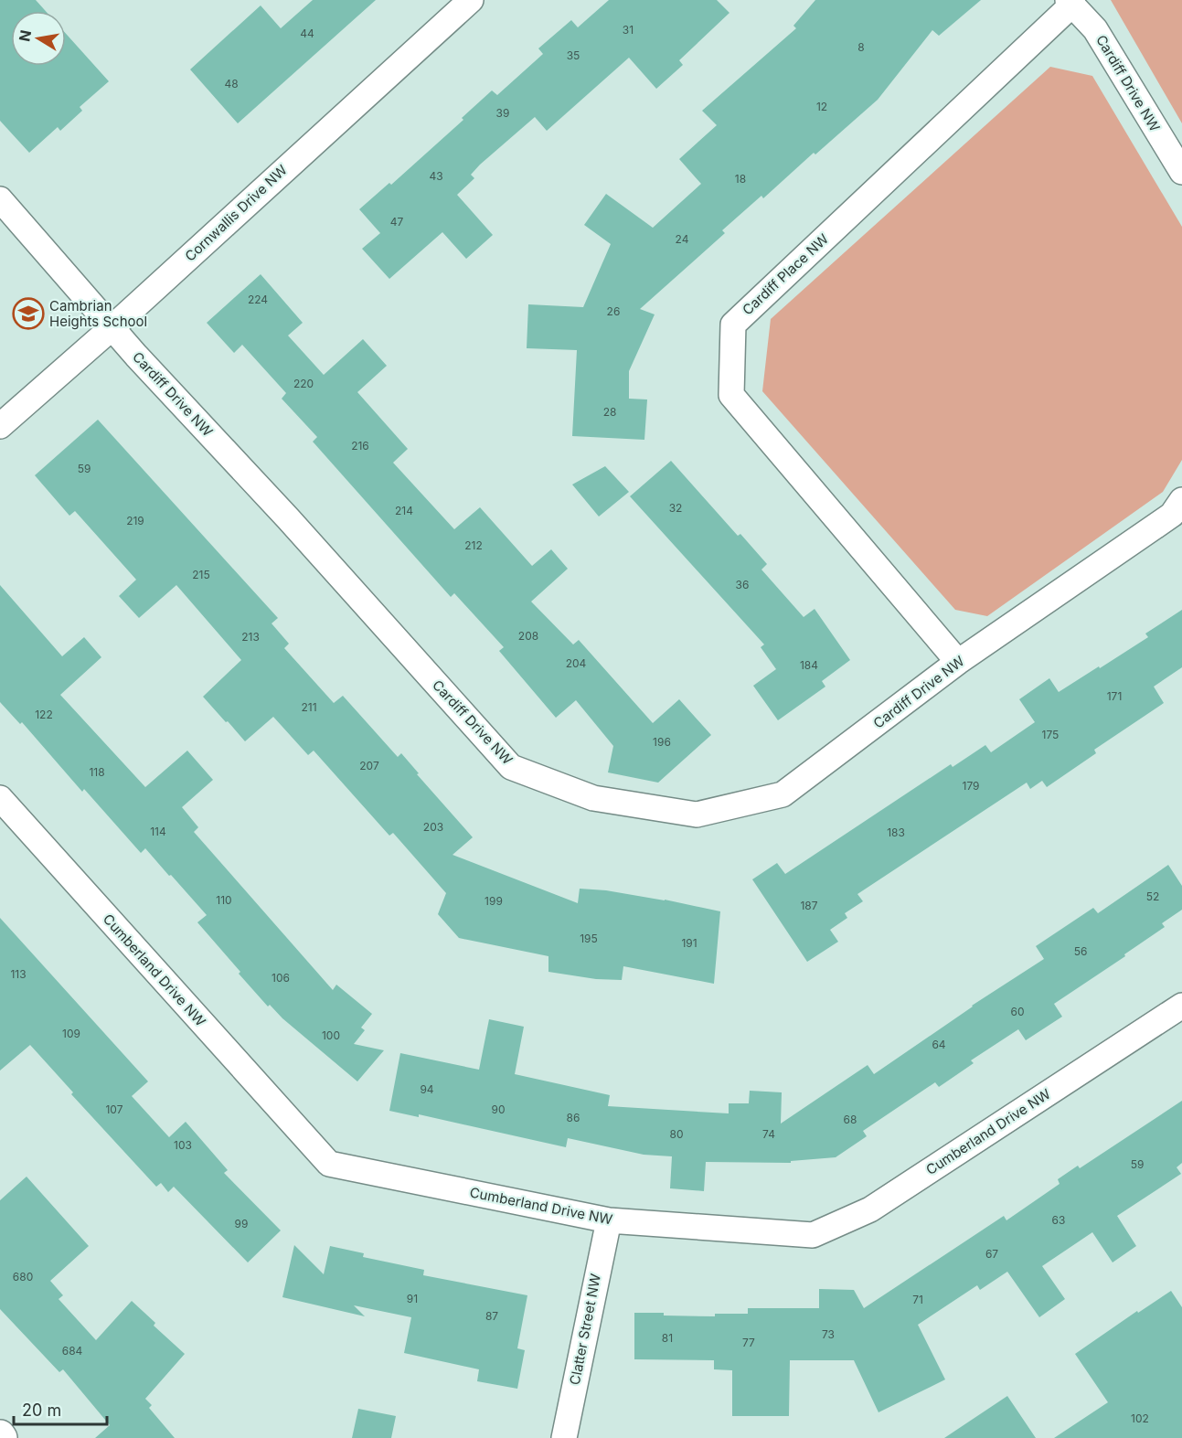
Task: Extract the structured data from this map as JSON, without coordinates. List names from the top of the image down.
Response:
{
  "streets": {
    "street": [
      "Cardiff Drive NW",
      "Cornwallis Drive NW",
      "Cardiff Place NW",
      "Cumberland Drive NW",
      "Clatter Street NW"
    ]
  },
  "crossings": [
    ["Cardiff Drive NW", "Cornwallis Drive NW"],
    ["Cardiff Drive NW", "Cardiff Place NW"],
    ["Cumberland Drive NW", "Clatter Street NW"]
  ],
  "places": {
    "school or university": ["Cambrian Heights School"]
  },
  "house_numbers": [
    "31",
    "44",
    "8",
    "35",
    "48",
    "12",
    "39",
    "43",
    "18",
    "47",
    "24",
    "224",
    "26",
    "220",
    "28",
    "216",
    "59",
    "32",
    "214",
    "219",
    "212",
    "215",
    "36",
    "208",
    "213",
    "204",
    "184",
    "171",
    "211",
    "122",
    "175",
    "196",
    "207",
    "118",
    "179",
    "203",
    "114",
    "183",
    "52",
    "110",
    "199",
    "187",
    "195",
    "191",
    "56",
    "113",
    "106",
    "60",
    "109",
    "100",
    "64",
    "94",
    "107",
    "90",
    "86",
    "68",
    "80",
    "74",
    "103",
    "59",
    "63",
    "99",
    "67",
    "680",
    "91",
    "71",
    "87",
    "73",
    "81",
    "77",
    "684",
    "102"
  ],
  "scale_bar": "20 m",
  "north": "left"
}
